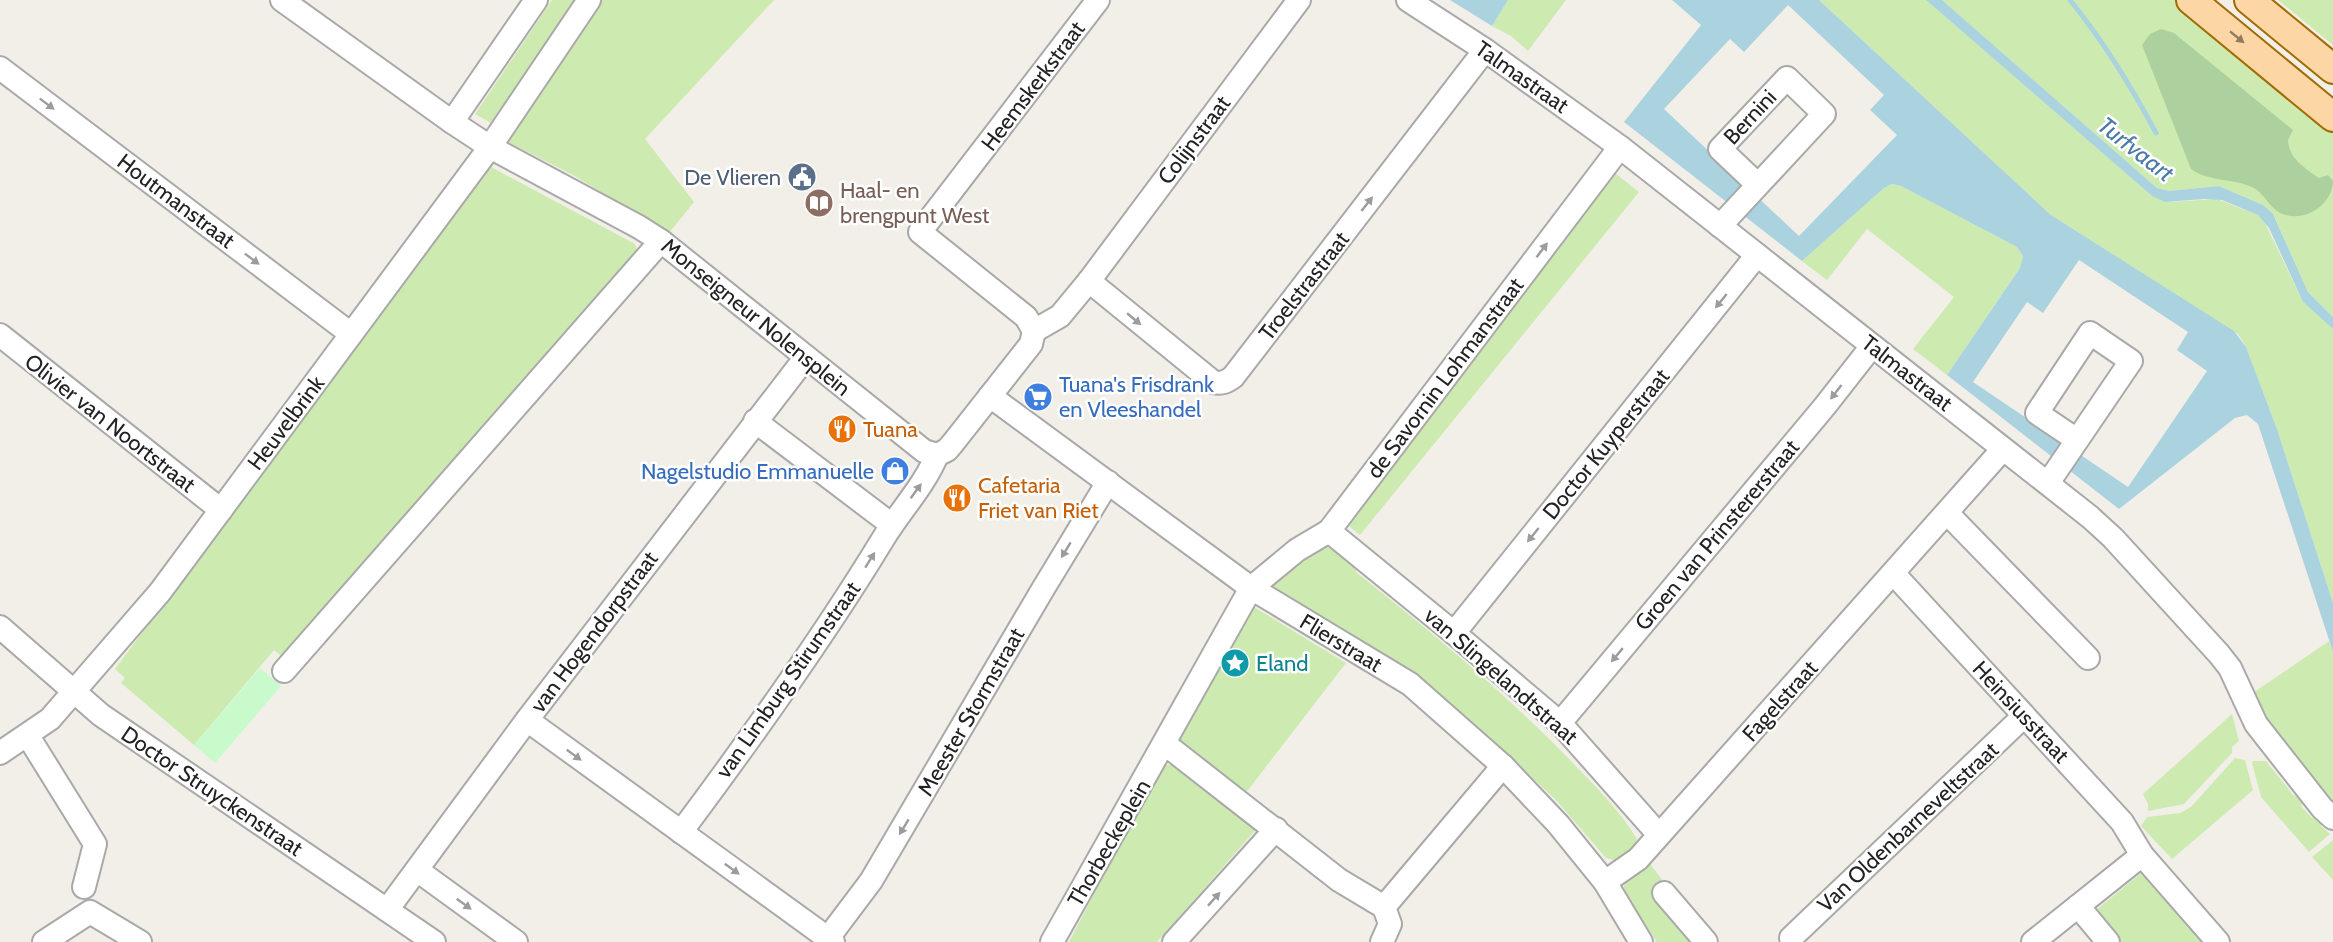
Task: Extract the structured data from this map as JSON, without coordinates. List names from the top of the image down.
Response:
{
  "streets": {
    "street": [
      "Talmastraat",
      "Heemskerkstraat",
      "Bernini",
      "Colijnstraat",
      "Houtmanstraat",
      "Troelstrastraat",
      "Monseigneur Nolensplein",
      "de Savornin Lohmanstraat",
      "Olivier van Noortstraat",
      "Heuvelbrink",
      "Doctor Kuyperstraat",
      "Groen van Prinstererstraat",
      "van Hogendorpstraat",
      "Flierstraat",
      "van Slingelandtstraat",
      "van Limburg Stirumstraat",
      "Fagelstraat",
      "Meester Stormstraat",
      "Heinsiusstraat",
      "Doctor Struyckenstraat",
      "Van Oldenbarneveltstraat",
      "Thorbeckeplein"
    ]
  },
  "crossings": [
    ["Talmastraat", "Bernini"],
    ["Talmastraat", "Troelstrastraat"],
    ["Talmastraat", "de Savornin Lohmanstraat"],
    ["Talmastraat", "Doctor Kuyperstraat"],
    ["Talmastraat", "Groen van Prinstererstraat"],
    ["Talmastraat", "Fagelstraat"],
    ["Colijnstraat", "Troelstrastraat"],
    ["Houtmanstraat", "Heuvelbrink"],
    ["Monseigneur Nolensplein", "Heuvelbrink"],
    ["Monseigneur Nolensplein", "van Hogendorpstraat"],
    ["Monseigneur Nolensplein", "van Limburg Stirumstraat"],
    ["de Savornin Lohmanstraat", "Flierstraat"],
    ["de Savornin Lohmanstraat", "van Slingelandtstraat"],
    ["de Savornin Lohmanstraat", "Thorbeckeplein"],
    ["Olivier van Noortstraat", "Heuvelbrink"],
    ["Heuvelbrink", "Doctor Struyckenstraat"],
    ["Doctor Kuyperstraat", "van Slingelandtstraat"],
    ["Groen van Prinstererstraat", "van Slingelandtstraat"],
    ["van Hogendorpstraat", "Doctor Struyckenstraat"],
    ["Flierstraat", "Fagelstraat"],
    ["Flierstraat", "Meester Stormstraat"],
    ["Flierstraat", "Thorbeckeplein"],
    ["van Slingelandtstraat", "Fagelstraat"],
    ["Fagelstraat", "Heinsiusstraat"],
    ["Heinsiusstraat", "Van Oldenbarneveltstraat"]
  ],
  "one_way": [
    "Houtmanstraat",
    "de Savornin Lohmanstraat",
    "Doctor Kuyperstraat",
    "Groen van Prinstererstraat",
    "van Limburg Stirumstraat",
    "Meester Stormstraat"
  ],
  "water": ["Turfvaart"],
  "places": {
    "public building": ["De Vlieren"],
    "library": ["Haal- en brengpunt West"],
    "supermarket": ["Tuana's Frisdrank en Vleeshandel"],
    "restaurant": ["Tuana", "Cafetaria Friet van Riet"],
    "shop": ["Nagelstudio Emmanuelle"],
    "place": ["Eland"]
  }
}
